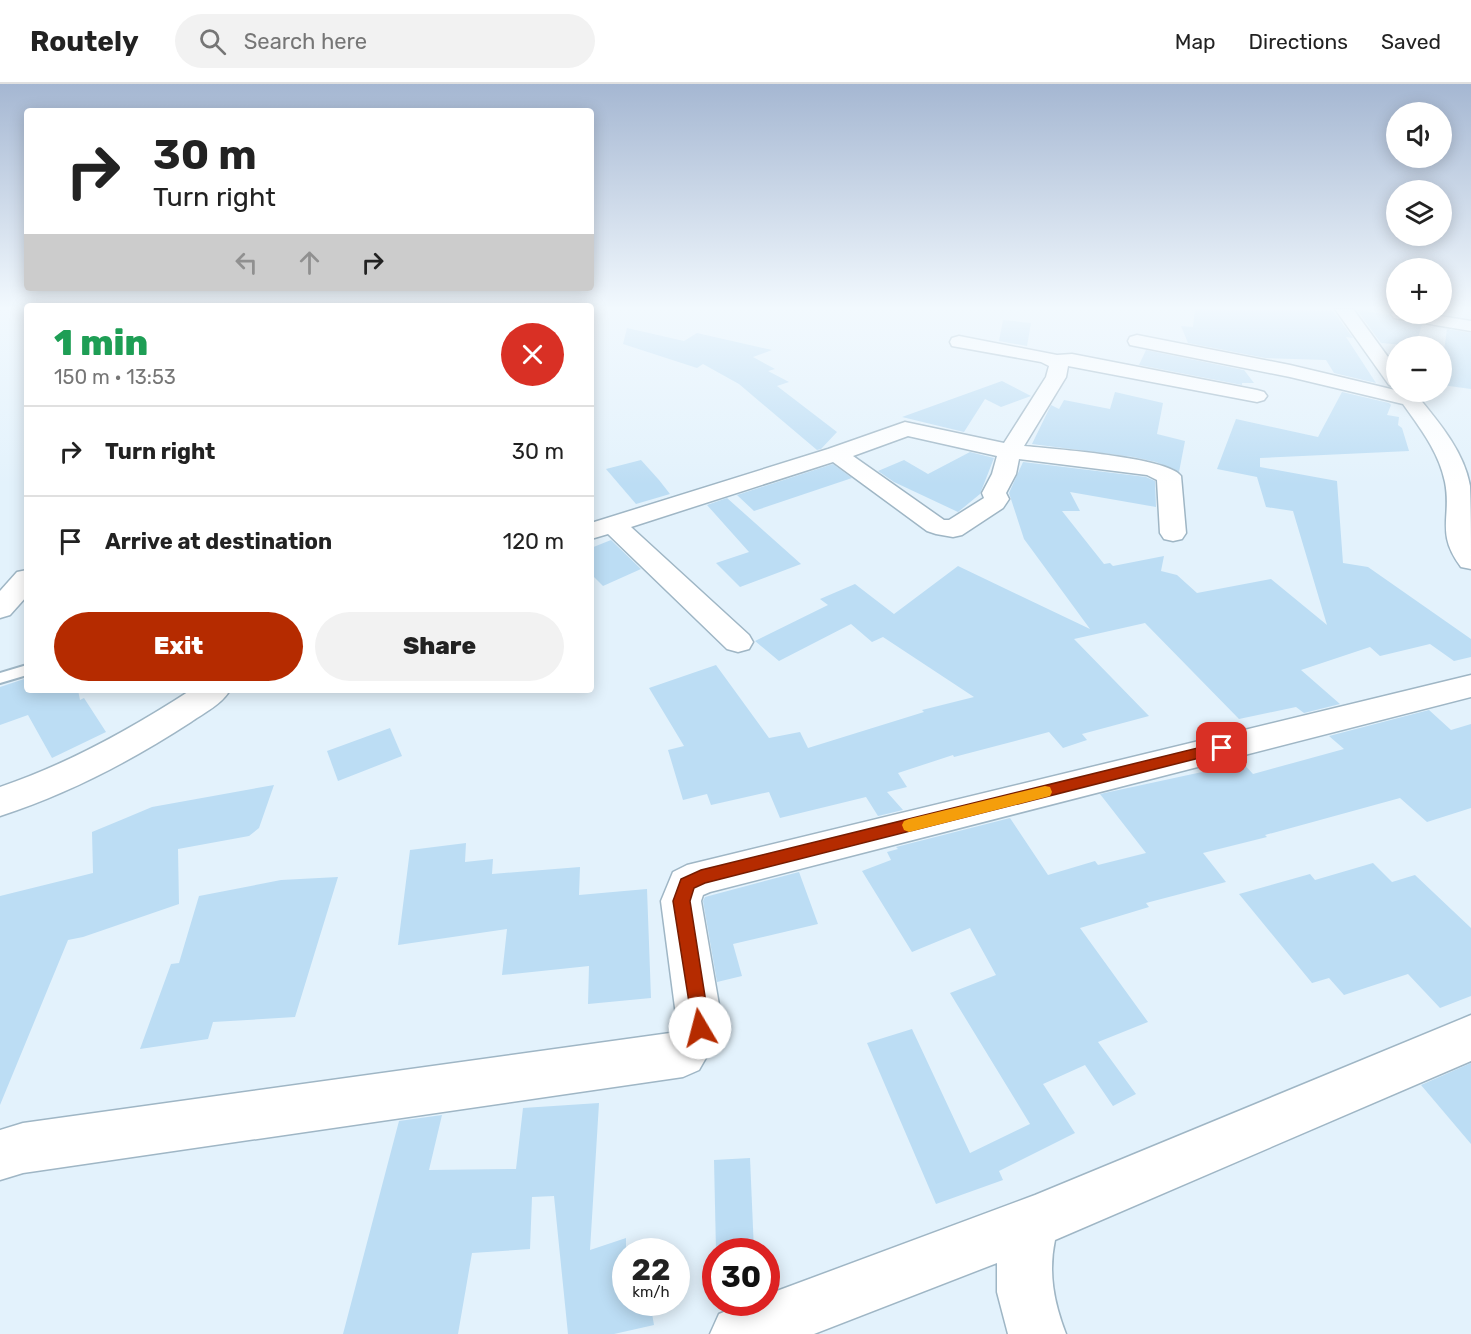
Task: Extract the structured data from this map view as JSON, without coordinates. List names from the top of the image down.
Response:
{
  "page": {
    "header": "Routely",
    "search": "Search here",
    "nav": ["Map", "Directions", "Saved"],
    "map_buttons": ["+", "−"],
    "turn": ["30 m", "Turn right"],
    "heading": ["1 min", "150 m · 13:53"],
    "list": [
      {
        "name": "Turn right",
        "value": "30 m"
      },
      {
        "name": "Arrive at destination",
        "value": "120 m"
      }
    ],
    "buttons": ["Exit", "Share"],
    "speed": "22 km/h",
    "limit": "30"
  }
}
